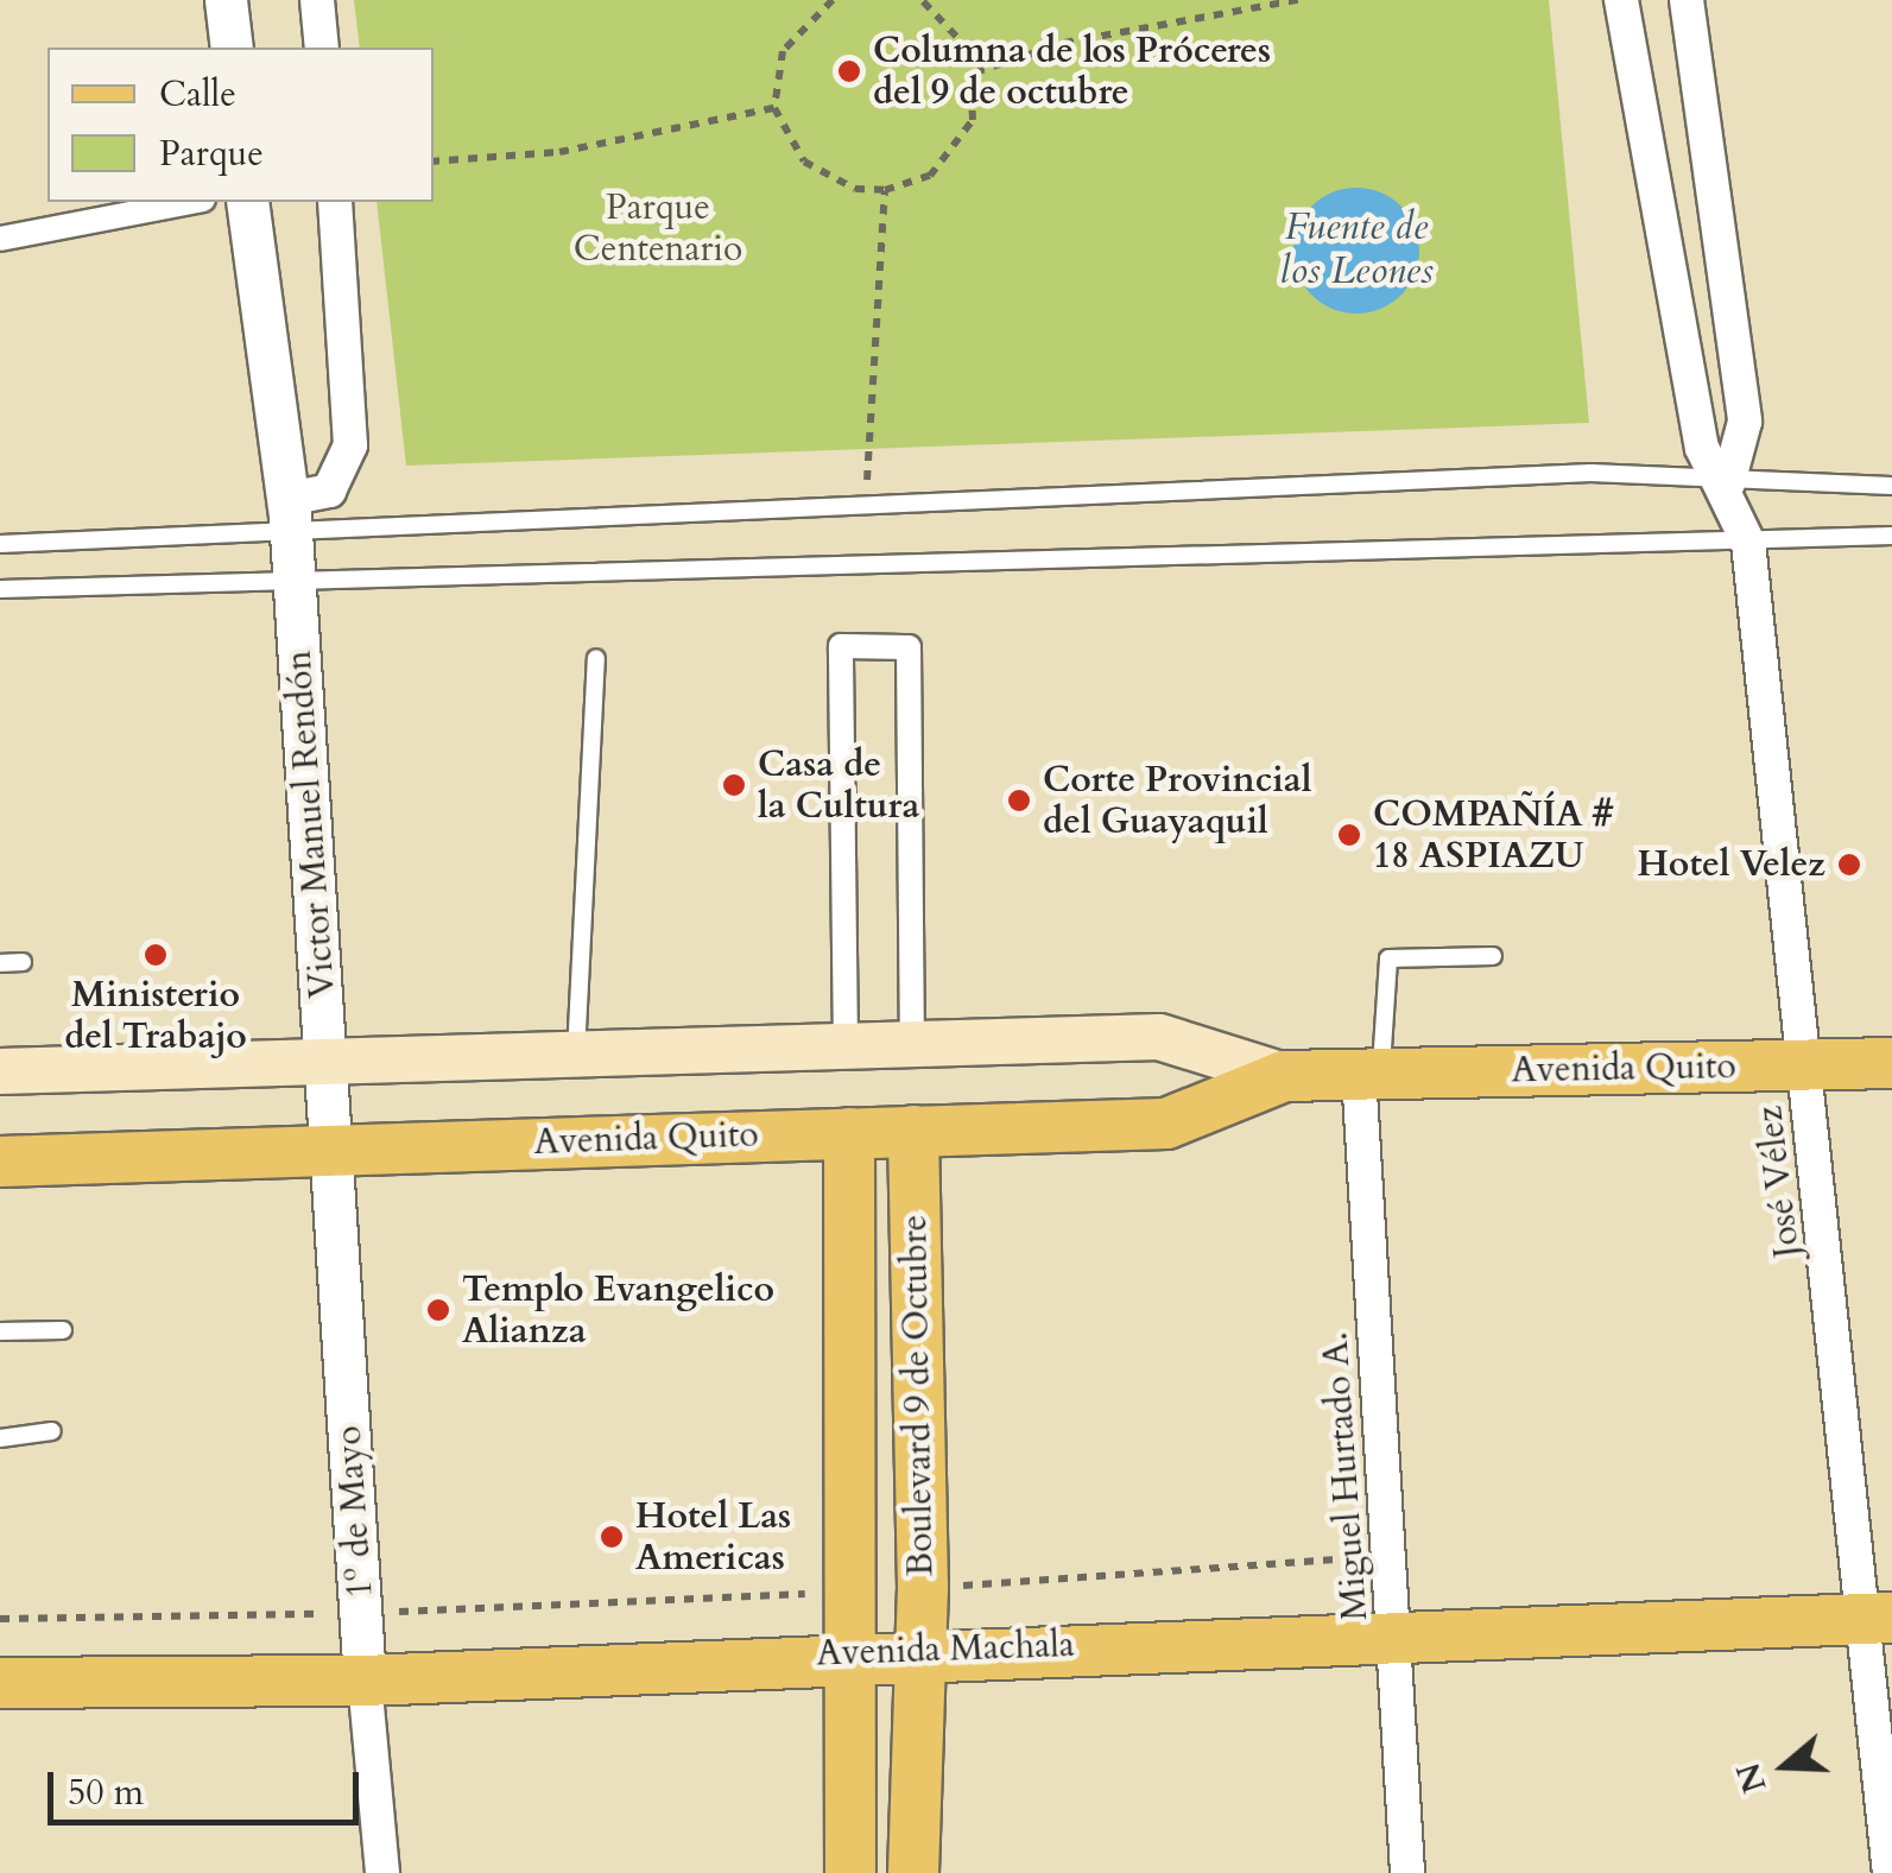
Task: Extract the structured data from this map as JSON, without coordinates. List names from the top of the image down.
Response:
{
  "streets": {
    "main road": ["Avenida Quito", "Boulevard 9 de Octubre", "Avenida Machala"],
    "street": [
      "Victor Manuel Rendón",
      "José Vélez",
      "Miguel Hurtado A.",
      "1º de Mayo"
    ]
  },
  "crossings": [
    ["Victor Manuel Rendón", "Avenida Quito"],
    ["Victor Manuel Rendón", "1º de Mayo"],
    ["Avenida Quito", "José Vélez"],
    ["Avenida Quito", "Boulevard 9 de Octubre"],
    ["Avenida Quito", "Miguel Hurtado A."],
    ["Avenida Quito", "1º de Mayo"],
    ["José Vélez", "Avenida Machala"],
    ["Boulevard 9 de Octubre", "Avenida Machala"],
    ["Miguel Hurtado A.", "Avenida Machala"],
    ["1º de Mayo", "Avenida Machala"]
  ],
  "water": ["Fuente de los Leones"],
  "parks": ["Parque Centenario"],
  "places": [
    "Columna de los Próceres del 9 de octubre",
    "Casa de la Cultura",
    "Corte Provincial del Guayaquil",
    "COMPAÑÍA # 18 ASPIAZU",
    "Hotel Velez",
    "Ministerio del Trabajo",
    "Templo Evangelico Alianza",
    "Hotel Las Americas"
  ],
  "legend": ["Calle", "Parque"],
  "scale_bar": "50 m",
  "north": "left"
}
